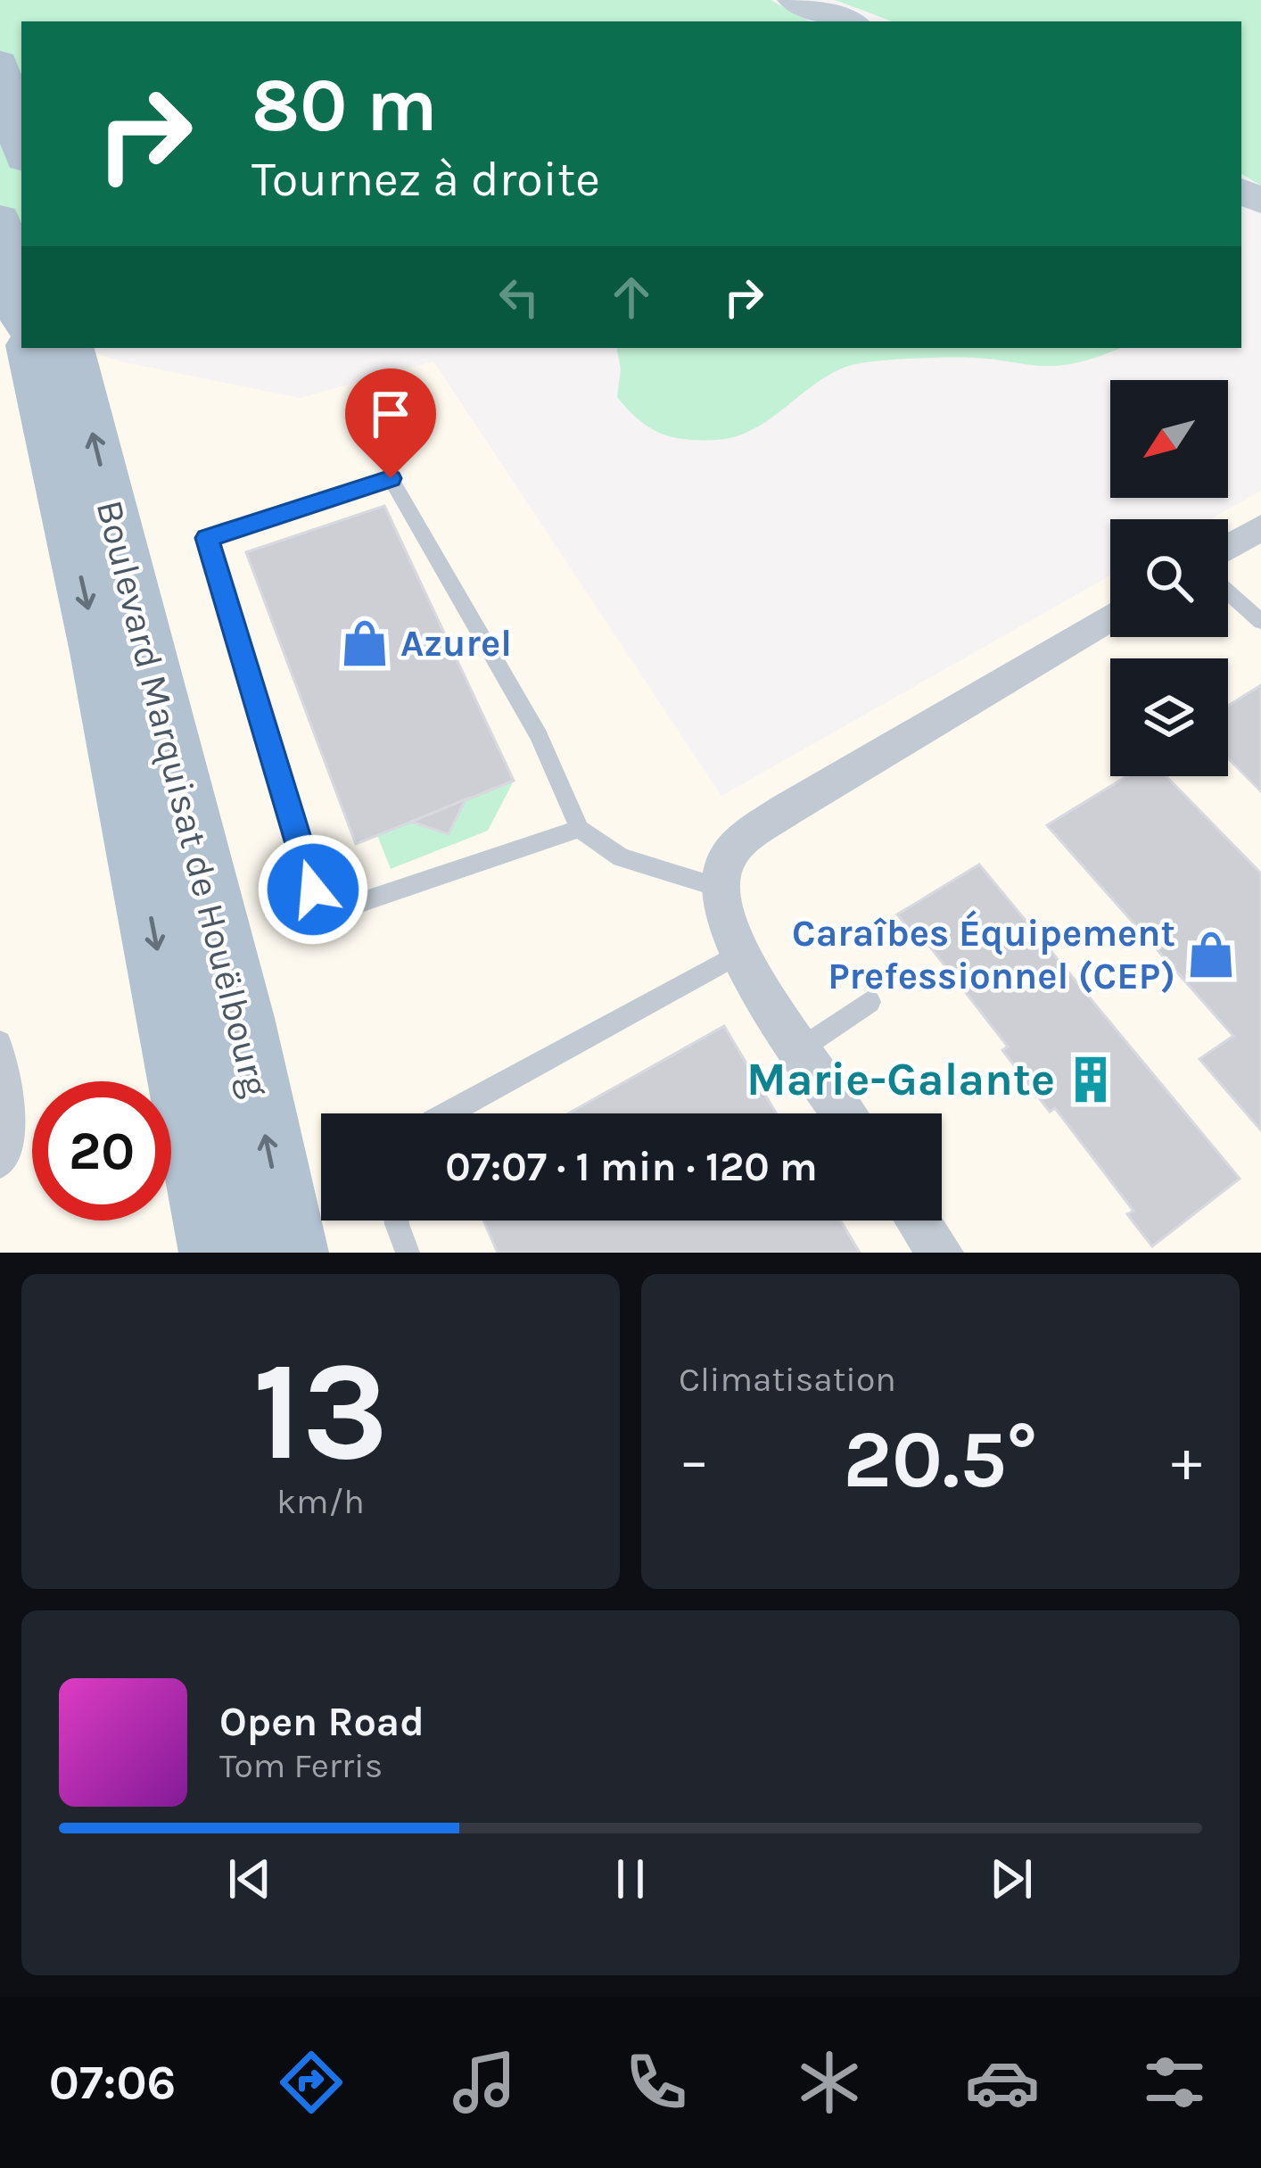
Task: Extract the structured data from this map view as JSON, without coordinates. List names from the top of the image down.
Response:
{
  "streets": {
    "main road": ["Boulevard Marquisat de Houëlbourg"]
  },
  "places": {
    "shop": ["Azurel", "Caraîbes Équipement Prefessionnel (CEP)"],
    "building": ["Marie-Galante"]
  },
  "north": "bottom left",
  "page": {
    "turn": ["80 m", "Tournez à droite"],
    "limit": "20",
    "trip": "07:07 · 1 min · 120 m",
    "tile": [
      ["13", "km/h"],
      "Climatisation"
    ],
    "heat": ["−", "20.5°", "+"],
    "song": ["Open Road", "Tom Ferris"],
    "tabs": "07:06"
  }
}
